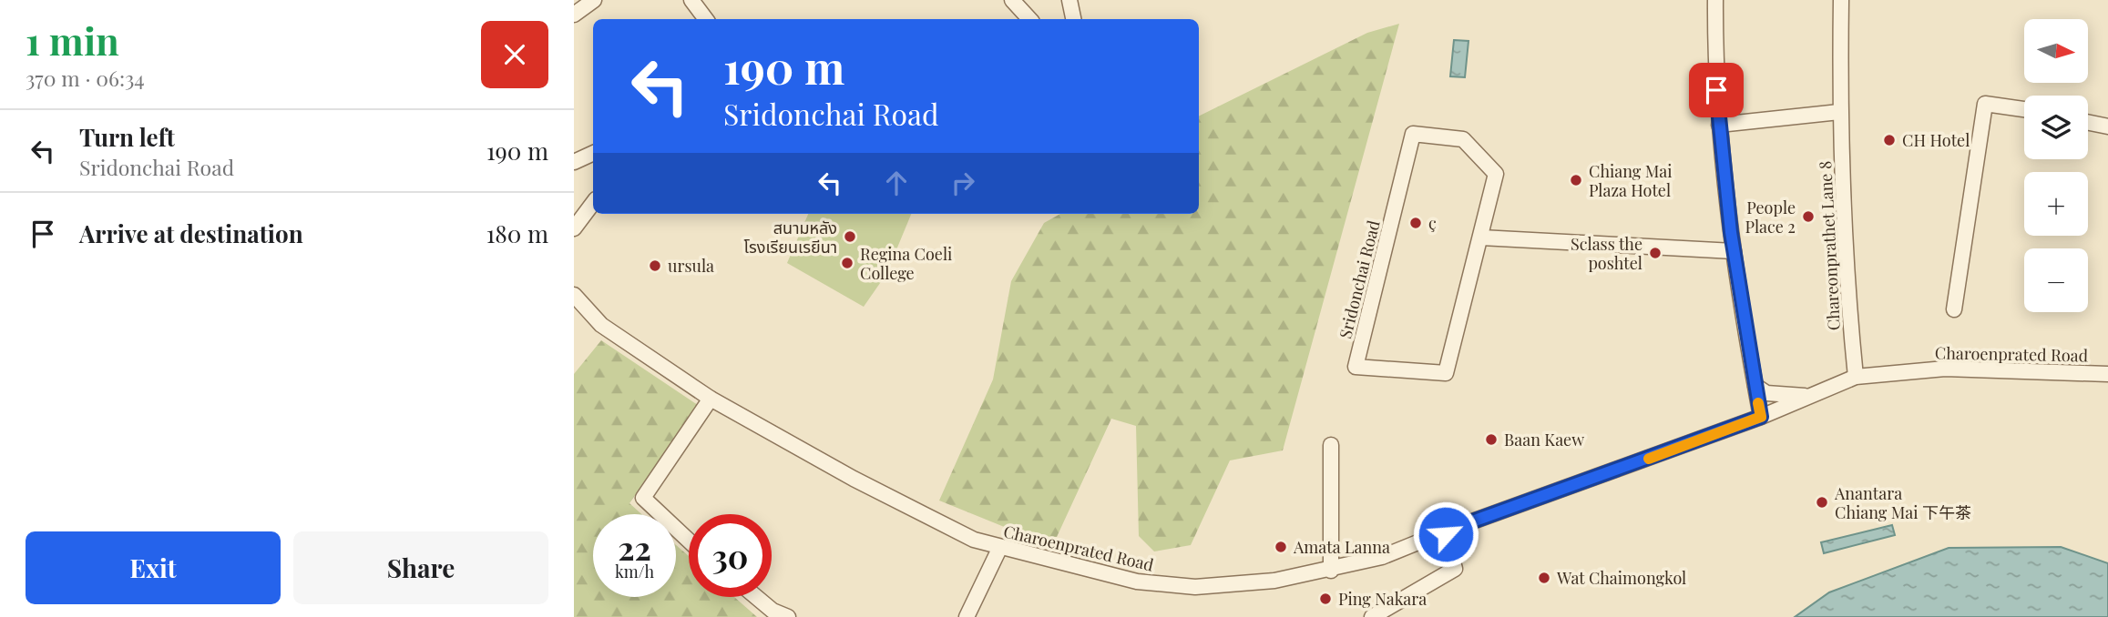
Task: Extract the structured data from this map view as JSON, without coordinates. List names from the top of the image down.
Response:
{
  "streets": {
    "street": ["Chareonprathet Lane 8", "Sridonchai Road", "Charoenprated Road"]
  },
  "crossings": [
    ["Chareonprathet Lane 8", "Charoenprated Road"]
  ],
  "places": [
    "CH Hotel",
    "Chiang Mai Plaza Hotel",
    "People Place 2",
    "ç",
    "สนามหลัง โรงเรียนเรยีนา",
    "Sclass the poshtel",
    "Regina Coeli College",
    "ursula",
    "Baan Kaew",
    "Anantara Chiang Mai 下午茶",
    "Amata Lanna",
    "Wat Chaimongkol",
    "Ping Nakara"
  ],
  "north": "right",
  "page": {
    "heading": ["1 min", "370 m · 06:34"],
    "map_buttons": ["+", "−"],
    "turn": ["190 m", "Sridonchai Road"],
    "list": [
      {
        "name": "Turn left",
        "note": "Sridonchai Road",
        "value": "190 m"
      },
      {
        "name": "Arrive at destination",
        "value": "180 m"
      }
    ],
    "speed": "22 km/h",
    "limit": "30",
    "buttons": ["Exit", "Share"]
  }
}
